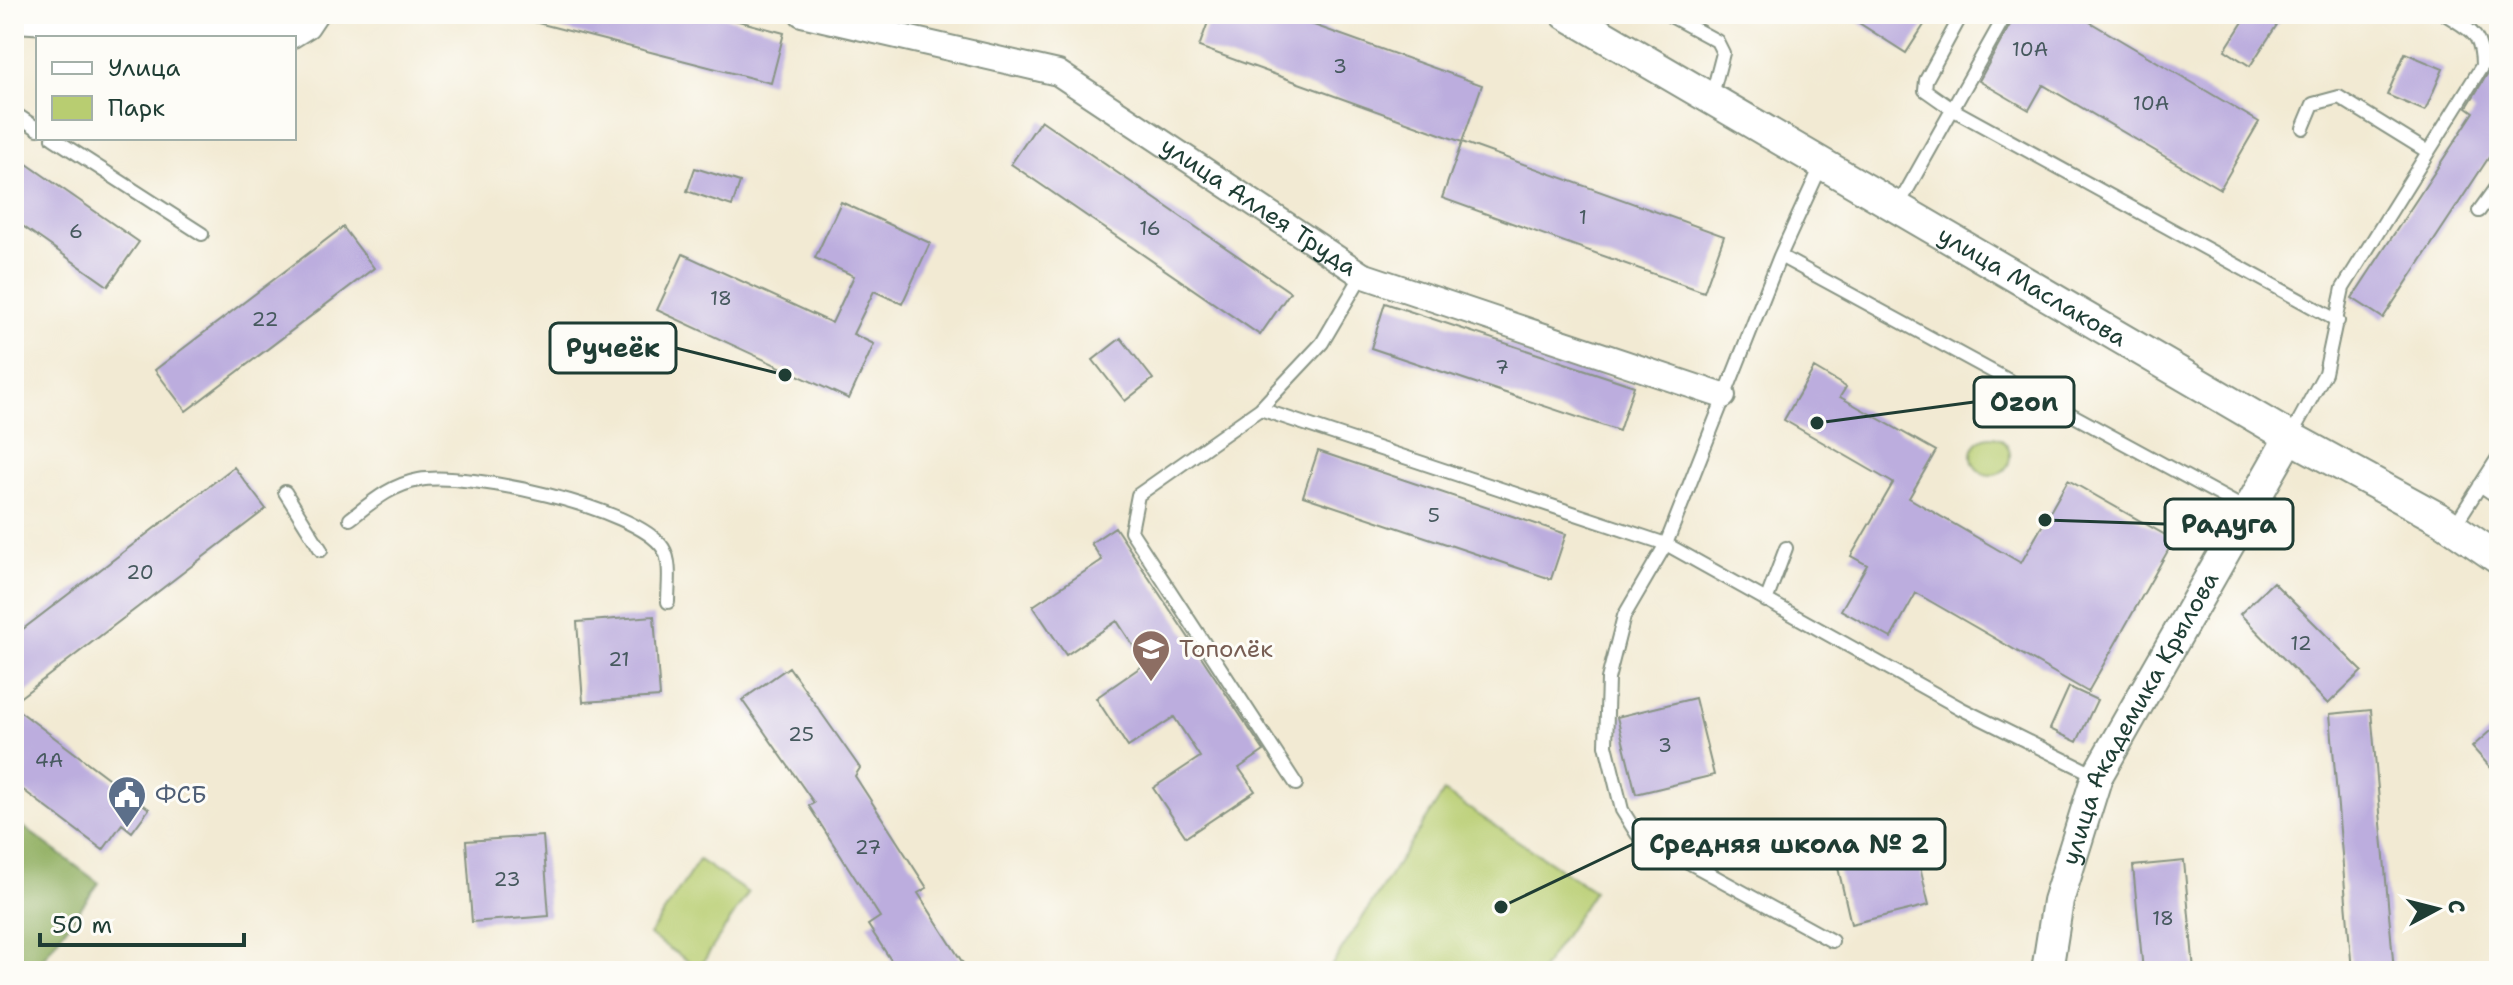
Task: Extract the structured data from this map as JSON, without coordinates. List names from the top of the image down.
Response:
{
  "streets": {
    "street": ["улица Аллея Труда", "улица Маслакова", "улица Академика Крылова"]
  },
  "crossings": [
    ["улица Маслакова", "улица Академика Крылова"]
  ],
  "places": {
    "other": [
      "Ручеёк",
      "Ozon",
      "Радуга",
      "Средняя школа № 2"
    ],
    "school or university": ["Тополёк"],
    "public building": ["ФСБ"]
  },
  "house_numbers": [
    "10А",
    "3",
    "10А",
    "1",
    "16",
    "6",
    "18",
    "22",
    "7",
    "5",
    "20",
    "12",
    "21",
    "25",
    "3",
    "4А",
    "27",
    "23",
    "18"
  ],
  "legend": ["Улица", "Парк"],
  "scale_bar": "50 m",
  "north": "right"
}
